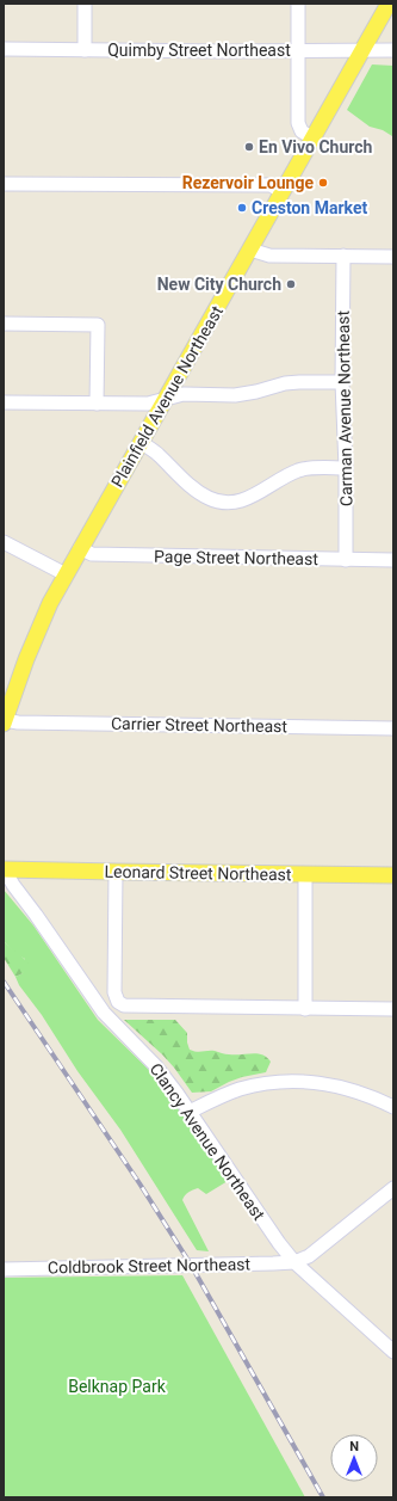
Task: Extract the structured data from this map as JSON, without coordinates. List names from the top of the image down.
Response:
{
  "streets": {
    "main road": ["Plainfield Avenue Northeast", "Leonard Street Northeast"],
    "street": [
      "Quimby Street Northeast",
      "Carman Avenue Northeast",
      "Page Street Northeast",
      "Carrier Street Northeast",
      "Clancy Avenue Northeast",
      "Coldbrook Street Northeast"
    ]
  },
  "crossings": [
    ["Quimby Street Northeast", "Plainfield Avenue Northeast"],
    ["Plainfield Avenue Northeast", "Page Street Northeast"],
    ["Plainfield Avenue Northeast", "Carrier Street Northeast"],
    ["Carman Avenue Northeast", "Page Street Northeast"],
    ["Leonard Street Northeast", "Clancy Avenue Northeast"],
    ["Clancy Avenue Northeast", "Coldbrook Street Northeast"]
  ],
  "parks": ["Belknap Park"],
  "places": [
    "En Vivo Church",
    "Rezervoir Lounge",
    "Creston Market",
    "New City Church"
  ],
  "north": "top"
}
